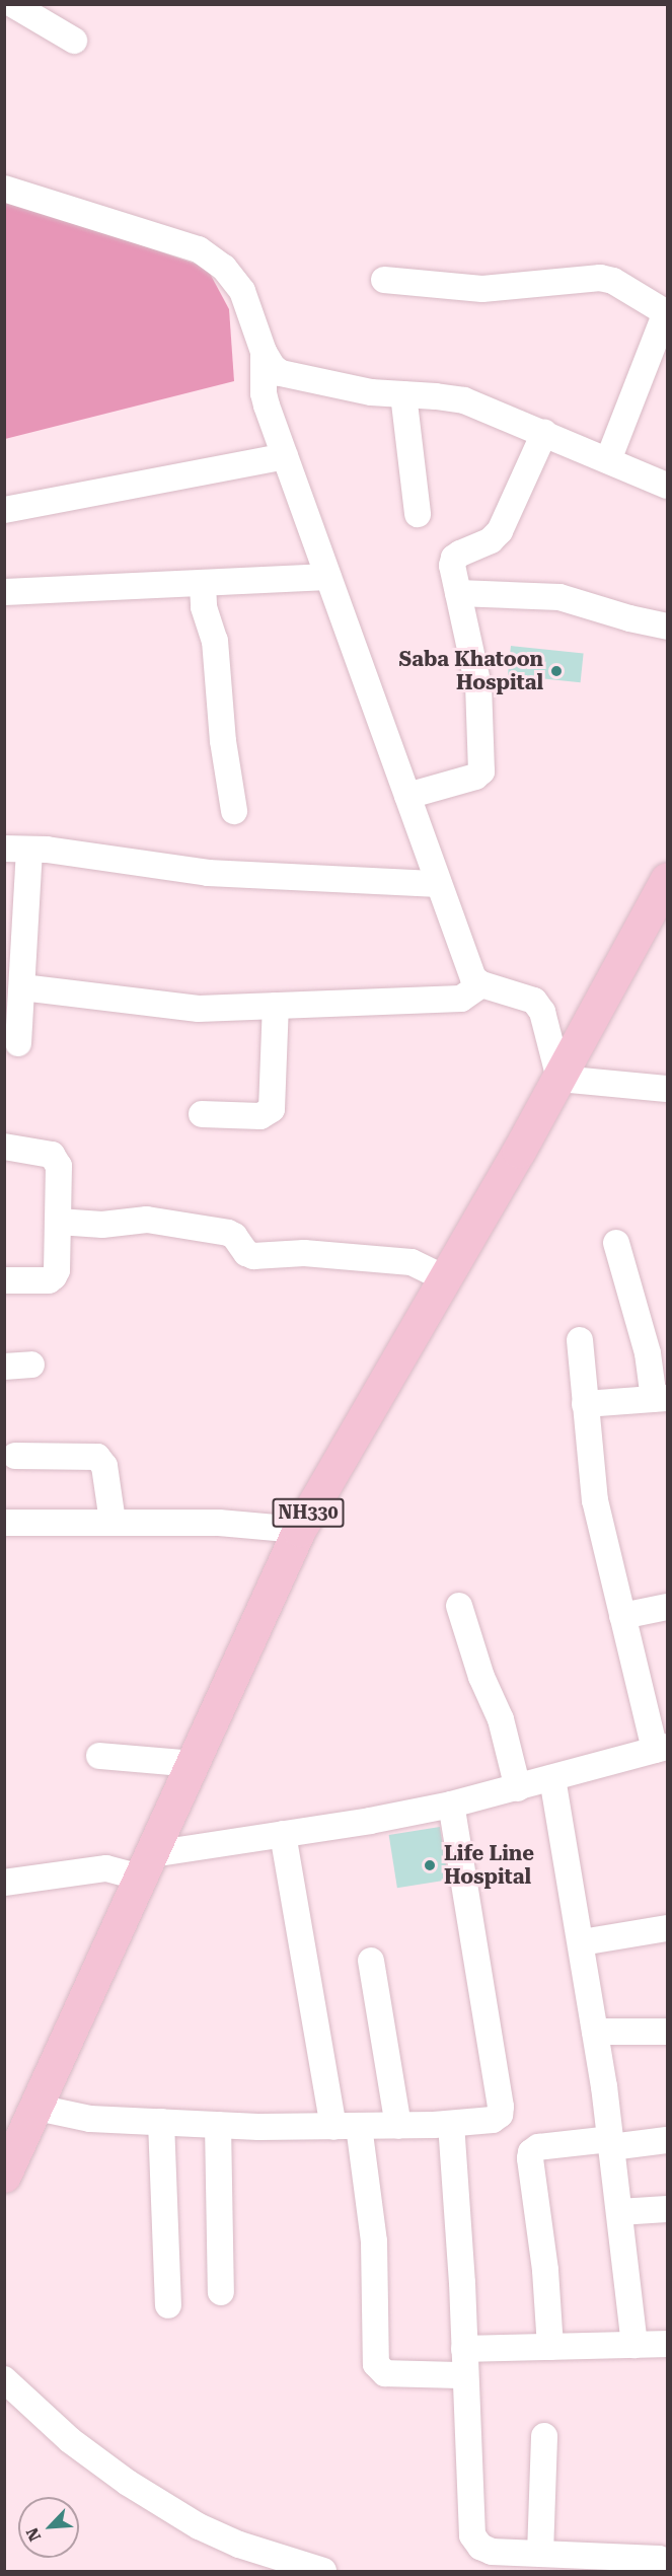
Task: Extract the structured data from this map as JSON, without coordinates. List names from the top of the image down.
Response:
{
  "streets": {
    "highway": ["NH330"]
  },
  "places": ["Saba Khatoon Hospital", "Life Line Hospital"],
  "north": "bottom left"
}
